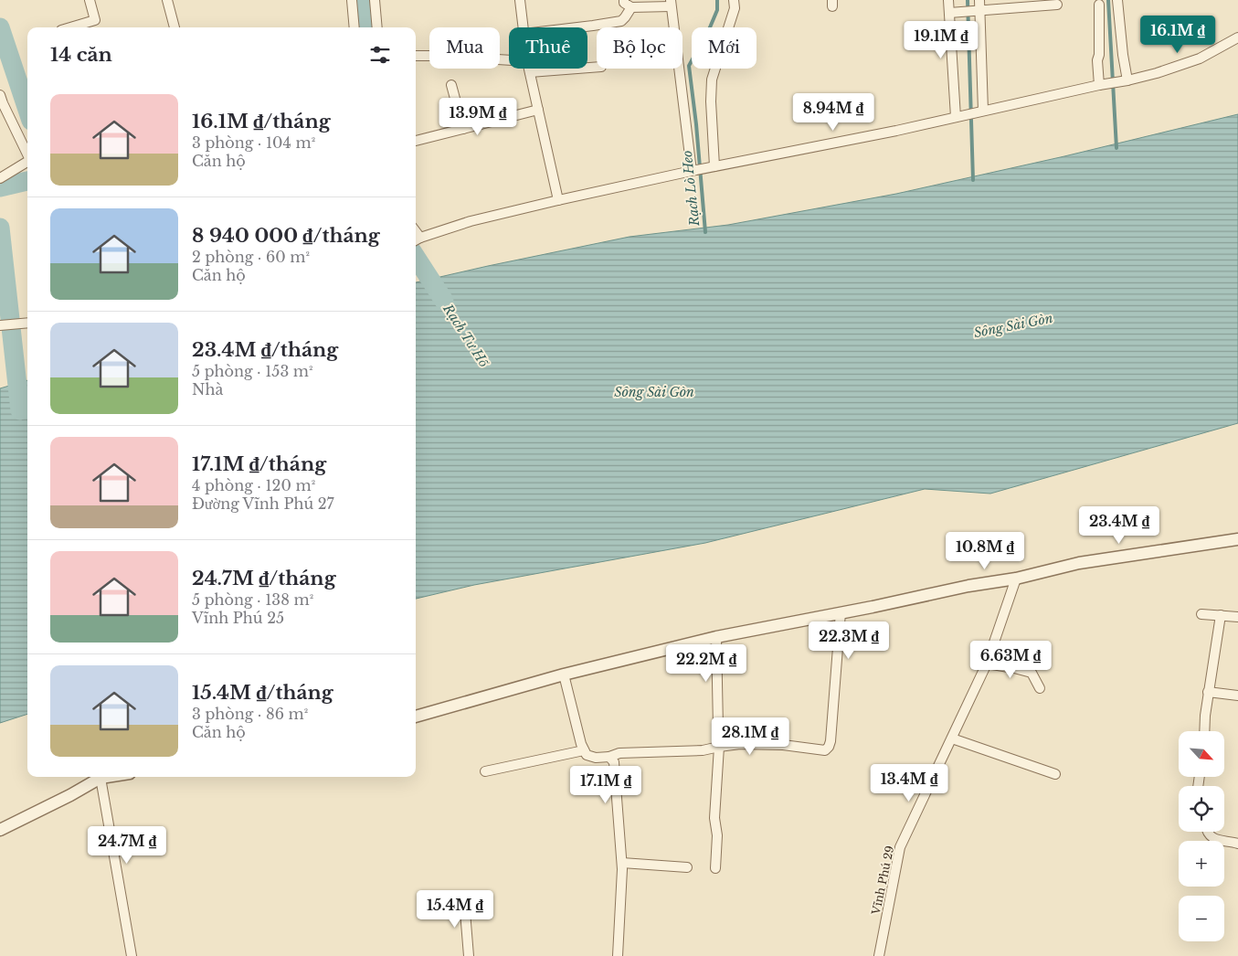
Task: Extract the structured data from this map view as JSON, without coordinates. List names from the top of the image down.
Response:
{
  "streets": {
    "street": ["Vĩnh Phú 29"]
  },
  "water": ["Rạch Lò Heo", "Sông Sài Gòn", "Rạch Tư Hổ"],
  "north": "bottom right",
  "page": {
    "price": [
      "16.1M ₫",
      "19.1M ₫",
      "8.94M ₫",
      "13.9M ₫",
      "23.4M ₫",
      "10.8M ₫",
      "22.3M ₫",
      "6.63M ₫",
      "22.2M ₫",
      "28.1M ₫",
      "13.4M ₫",
      "17.1M ₫",
      "24.7M ₫",
      "15.4M ₫"
    ],
    "chip": [
      "Mua",
      "Thuê",
      "Bộ lọc",
      "Mới"
    ],
    "heading": "14 căn",
    "list": [
      {
        "name": "16.1M ₫/tháng",
        "note": "3 phòng · 104 m² · Căn hộ"
      },
      {
        "name": "8 940 000 ₫/tháng",
        "note": "2 phòng · 60 m² · Căn hộ"
      },
      {
        "name": "23.4M ₫/tháng",
        "note": "5 phòng · 153 m² · Nhà"
      },
      {
        "name": "17.1M ₫/tháng",
        "note": "4 phòng · 120 m² · Đường Vĩnh Phú 27"
      },
      {
        "name": "24.7M ₫/tháng",
        "note": "5 phòng · 138 m² · Vĩnh Phú 25"
      },
      {
        "name": "15.4M ₫/tháng",
        "note": "3 phòng · 86 m² · Căn hộ"
      }
    ],
    "map_buttons": ["+", "−"]
  }
}
